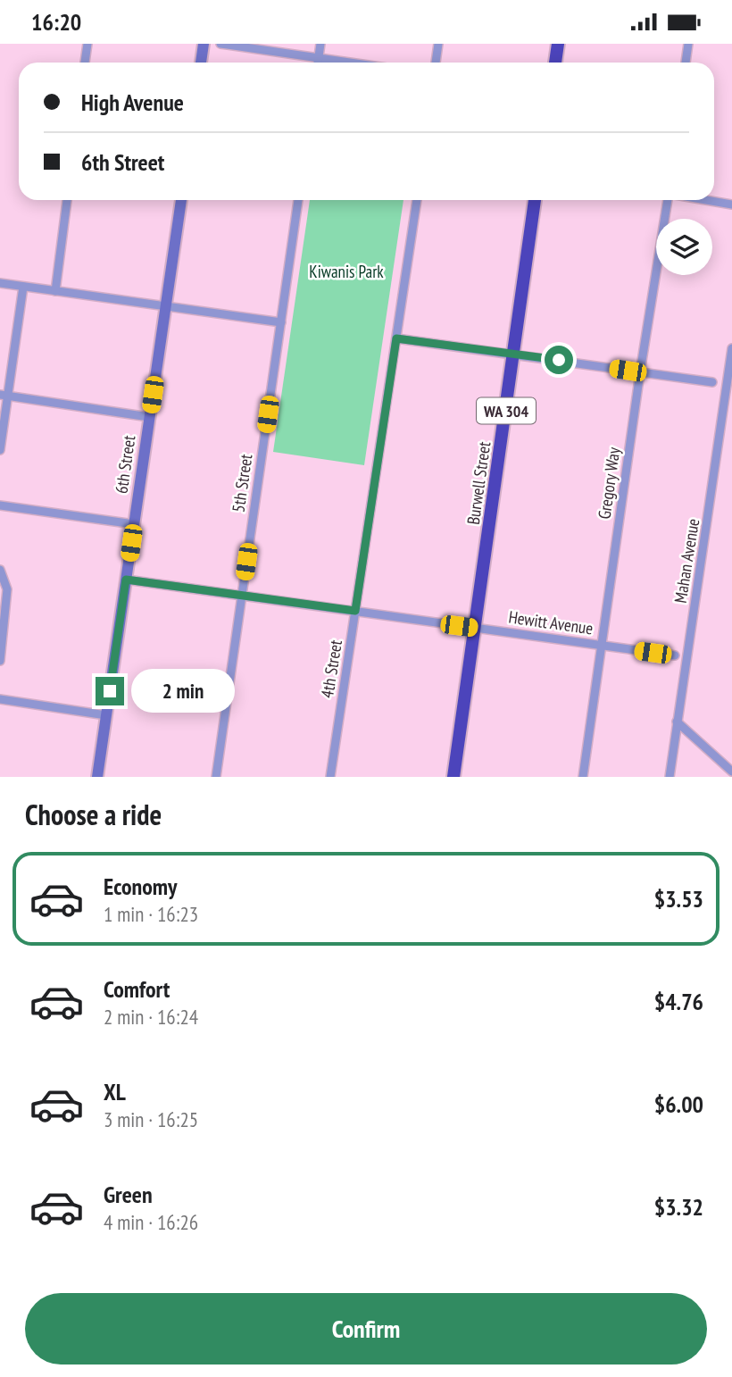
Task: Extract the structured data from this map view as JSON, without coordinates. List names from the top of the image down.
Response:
{
  "streets": {
    "highway": ["WA 304", "Burwell Street"],
    "main road": ["6th Street"],
    "street": [
      "5th Street",
      "Gregory Way",
      "Mahan Avenue",
      "Hewitt Avenue",
      "4th Street"
    ]
  },
  "crossings": [
    ["6th Street", "Hewitt Avenue"],
    ["5th Street", "Hewitt Avenue"],
    ["Burwell Street", "Hewitt Avenue"],
    ["Gregory Way", "Hewitt Avenue"],
    ["Hewitt Avenue", "4th Street"]
  ],
  "parks": ["Kiwanis Park"],
  "page": {
    "status": "16:20",
    "banner": ["High Avenue", "6th Street"],
    "bubble": "2 min",
    "heading": "Choose a ride",
    "list": [
      {
        "name": "Economy",
        "note": "1 min · 16:23",
        "value": "$3.53"
      },
      {
        "name": "Comfort",
        "note": "2 min · 16:24",
        "value": "$4.76"
      },
      {
        "name": "XL",
        "note": "3 min · 16:25",
        "value": "$6.00"
      },
      {
        "name": "Green",
        "note": "4 min · 16:26",
        "value": "$3.32"
      }
    ],
    "buttons": "Confirm"
  }
}
